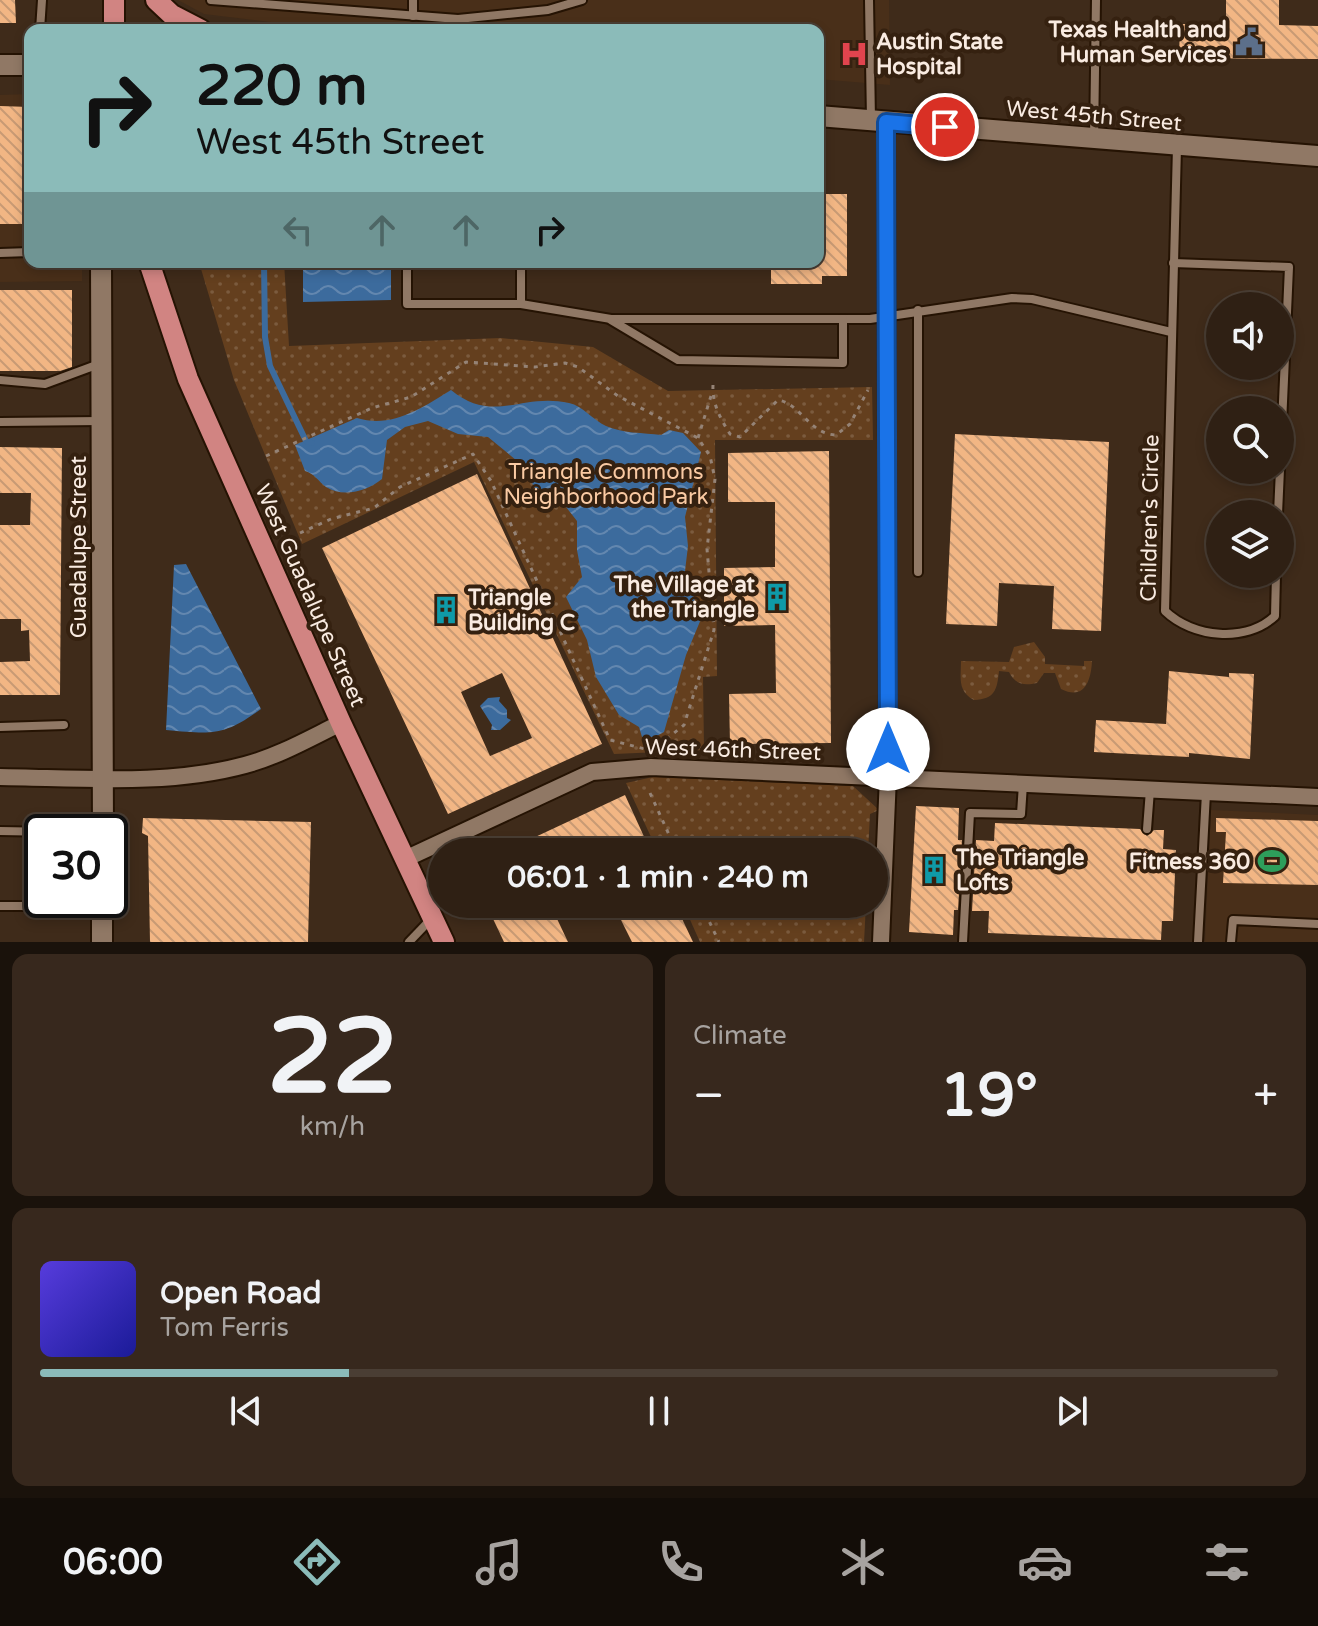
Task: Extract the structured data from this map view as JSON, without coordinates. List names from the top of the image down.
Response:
{
  "streets": {
    "main road": ["West Guadalupe Street"],
    "street": ["West 45th Street", "Guadalupe Street", "West 46th Street"],
    "lane": ["Children's Circle"]
  },
  "crossings": [
    ["West 45th Street", "Children's Circle"],
    ["West Guadalupe Street", "West 46th Street"]
  ],
  "parks": ["Triangle Commons Neighborhood Park"],
  "places": {
    "public building": ["Texas Health and Human Services"],
    "hospital": ["Austin State Hospital"],
    "building": ["The Village at the Triangle", "Triangle Building C", "The Triangle Lofts"],
    "sports": ["Fitness 360"]
  },
  "page": {
    "turn": ["220 m", "West 45th Street"],
    "limit": "30",
    "trip": "06:01 · 1 min · 240 m",
    "tile": [
      ["22", "km/h"],
      "Climate"
    ],
    "heat": ["−", "19°", "+"],
    "song": ["Open Road", "Tom Ferris"],
    "tabs": "06:00"
  }
}
